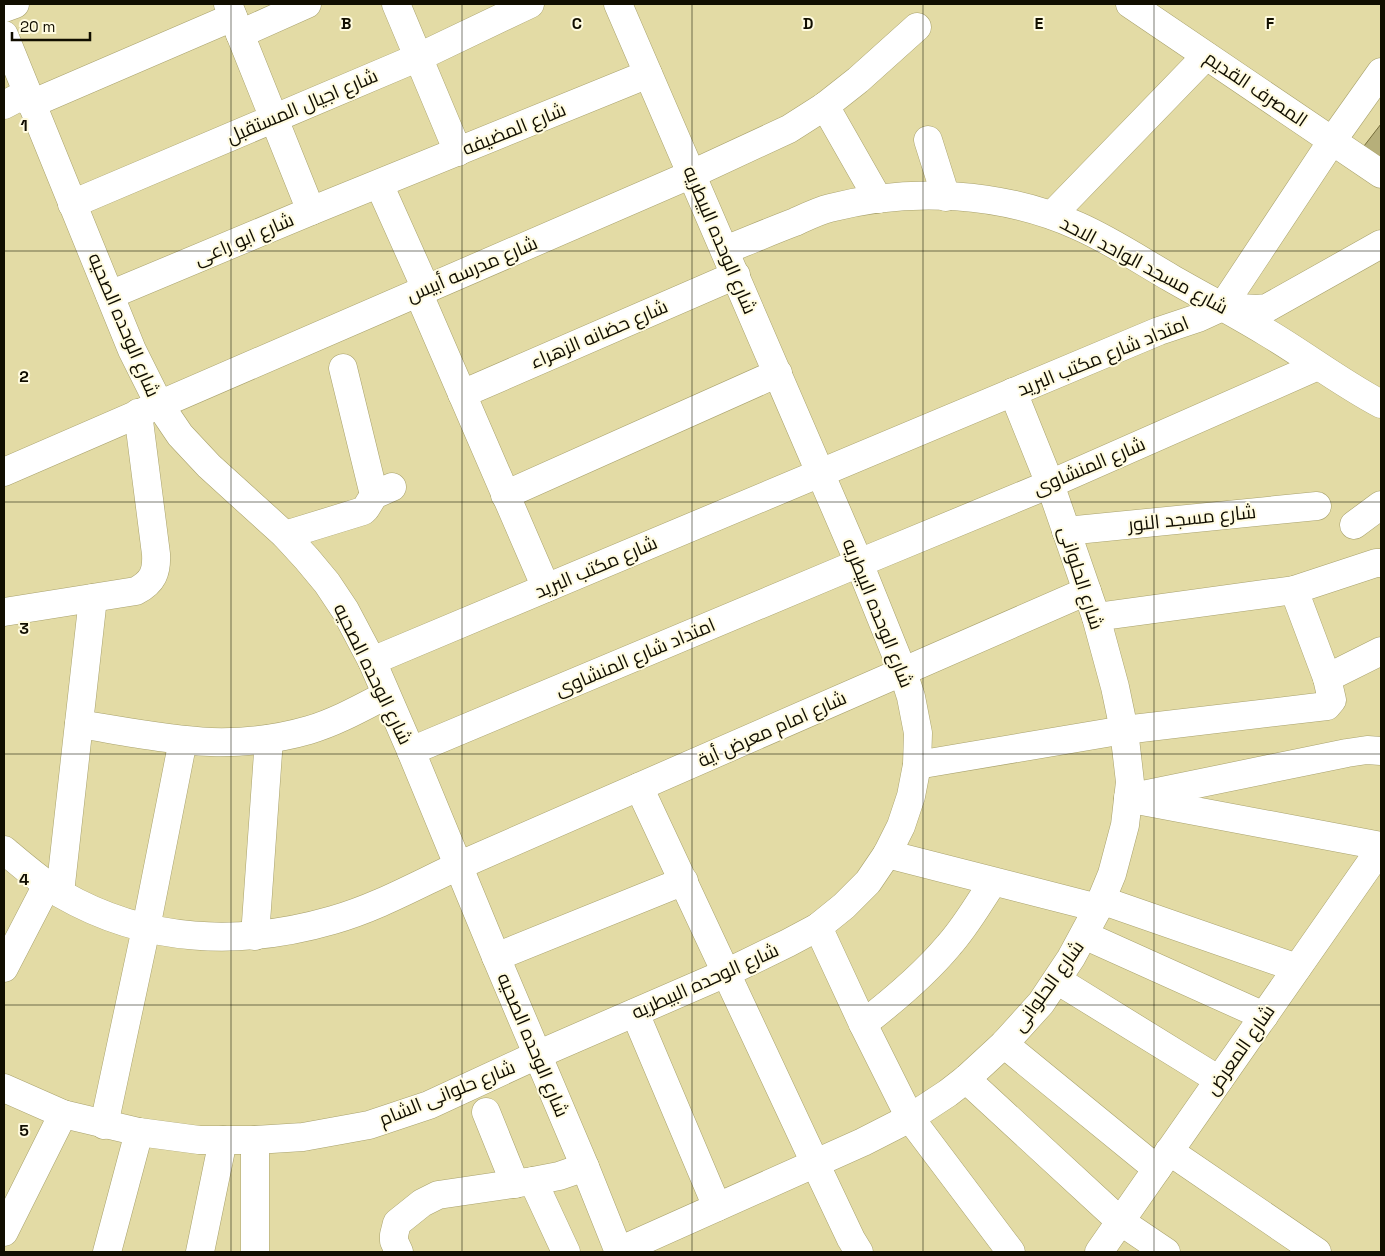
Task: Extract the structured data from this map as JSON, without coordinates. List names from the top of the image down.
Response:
{
  "streets": {
    "street": [
      "المصرف القديم",
      "شارع اجيال المستقبل",
      "شارع المضيفه",
      "شارع ابو راعى",
      "شارع الوحده البيطريه",
      "شارع مسجد الواحد الاحد",
      "شارع مدرسه أبيس",
      "شارع الوحده الصحيه",
      "شارع حضانه الزهراء",
      "امتداد شارع مكتب البريد",
      "شارع المنشاوى",
      "شارع مسجد النور",
      "شارع مكتب البريد",
      "شارع الحلوانى",
      "امتداد شارع المنشاوى",
      "شارع امام معرض أية",
      "شارع المعرض",
      "شارع حلوانى الشام"
    ]
  },
  "crossings": [
    ["شارع اجيال المستقبل", "شارع الوحده الصحيه"],
    ["شارع المضيفه", "شارع ابو راعى"],
    ["شارع المضيفه", "شارع الوحده البيطريه"],
    ["شارع ابو راعى", "شارع الوحده الصحيه"],
    ["شارع الوحده البيطريه", "شارع مسجد الواحد الاحد"],
    ["شارع الوحده البيطريه", "شارع مدرسه أبيس"],
    ["شارع الوحده البيطريه", "شارع الوحده الصحيه"],
    ["شارع الوحده البيطريه", "شارع حضانه الزهراء"],
    ["شارع الوحده البيطريه", "امتداد شارع مكتب البريد"],
    ["شارع الوحده البيطريه", "شارع المنشاوى"],
    ["شارع الوحده البيطريه", "شارع مكتب البريد"],
    ["شارع الوحده البيطريه", "امتداد شارع المنشاوى"],
    ["شارع الوحده البيطريه", "شارع امام معرض أية"],
    ["شارع الوحده البيطريه", "شارع حلوانى الشام"],
    ["شارع مسجد الواحد الاحد", "امتداد شارع مكتب البريد"],
    ["شارع مسجد الواحد الاحد", "شارع المنشاوى"],
    ["شارع مدرسه أبيس", "شارع الوحده الصحيه"],
    ["شارع الوحده الصحيه", "شارع مكتب البريد"],
    ["شارع الوحده الصحيه", "شارع الحلوانى"],
    ["شارع الوحده الصحيه", "امتداد شارع المنشاوى"],
    ["شارع الوحده الصحيه", "شارع امام معرض أية"],
    ["شارع الوحده الصحيه", "شارع حلوانى الشام"],
    ["امتداد شارع مكتب البريد", "شارع مكتب البريد"],
    ["امتداد شارع مكتب البريد", "شارع الحلوانى"],
    ["شارع المنشاوى", "شارع الحلوانى"],
    ["شارع المنشاوى", "امتداد شارع المنشاوى"],
    ["شارع مسجد النور", "شارع الحلوانى"],
    ["شارع الحلوانى", "شارع امام معرض أية"]
  ],
  "scale_bar": "20 m",
  "grid": {
    "columns": [
      "B",
      "C",
      "D",
      "E",
      "F"
    ],
    "rows": [
      "1",
      "2",
      "3",
      "4",
      "5"
    ]
  }
}
